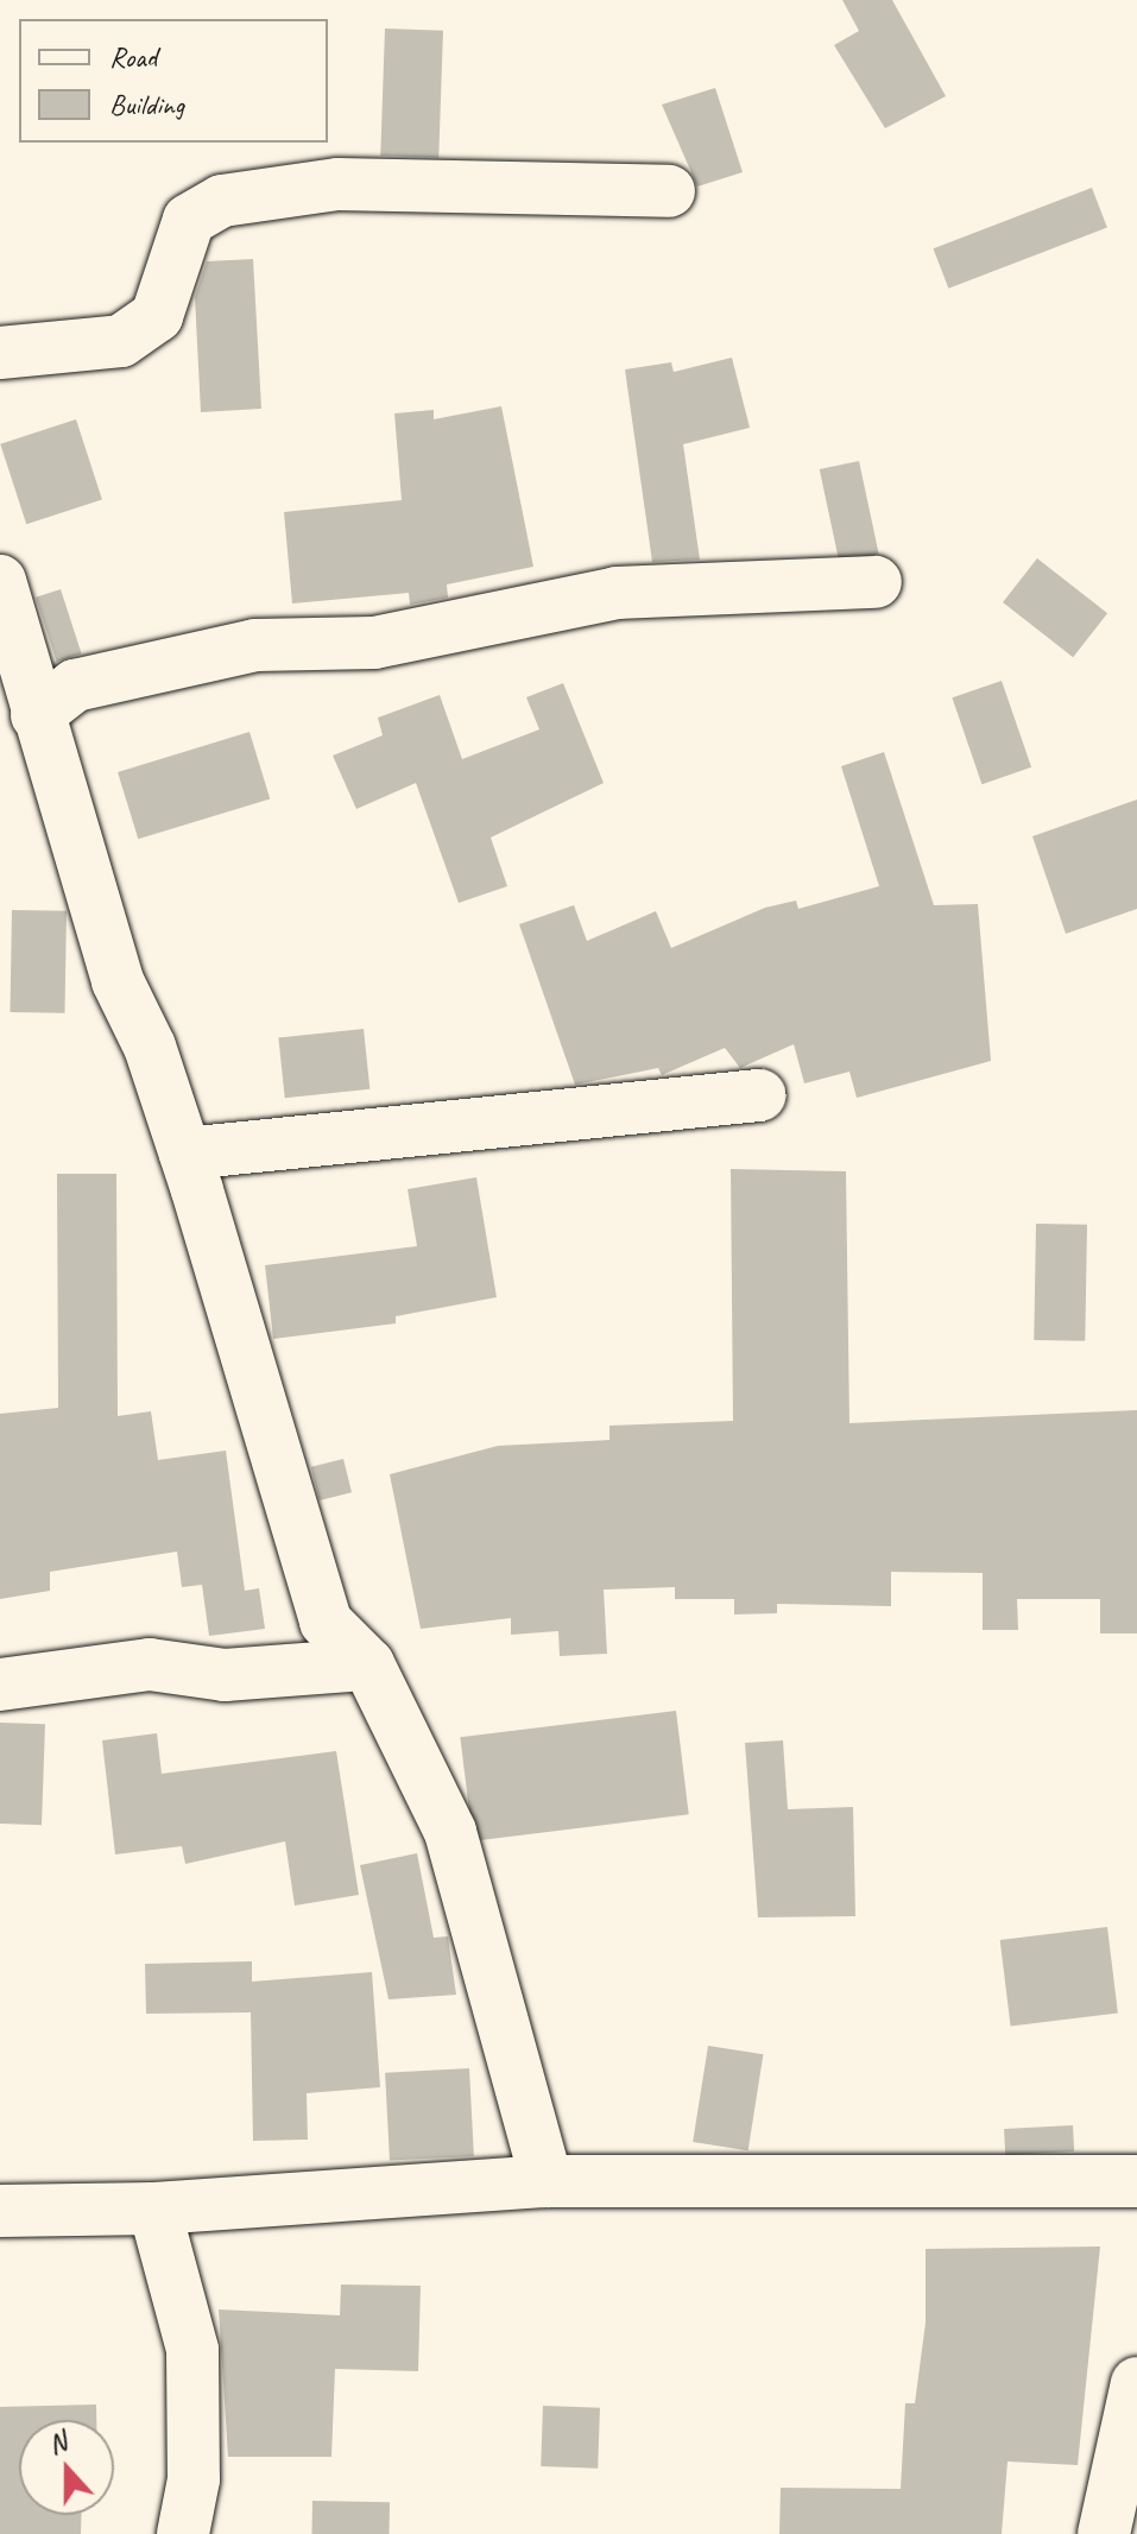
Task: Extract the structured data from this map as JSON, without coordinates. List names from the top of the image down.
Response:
{
  "legend": ["Road", "Building"],
  "north": "top"
}
